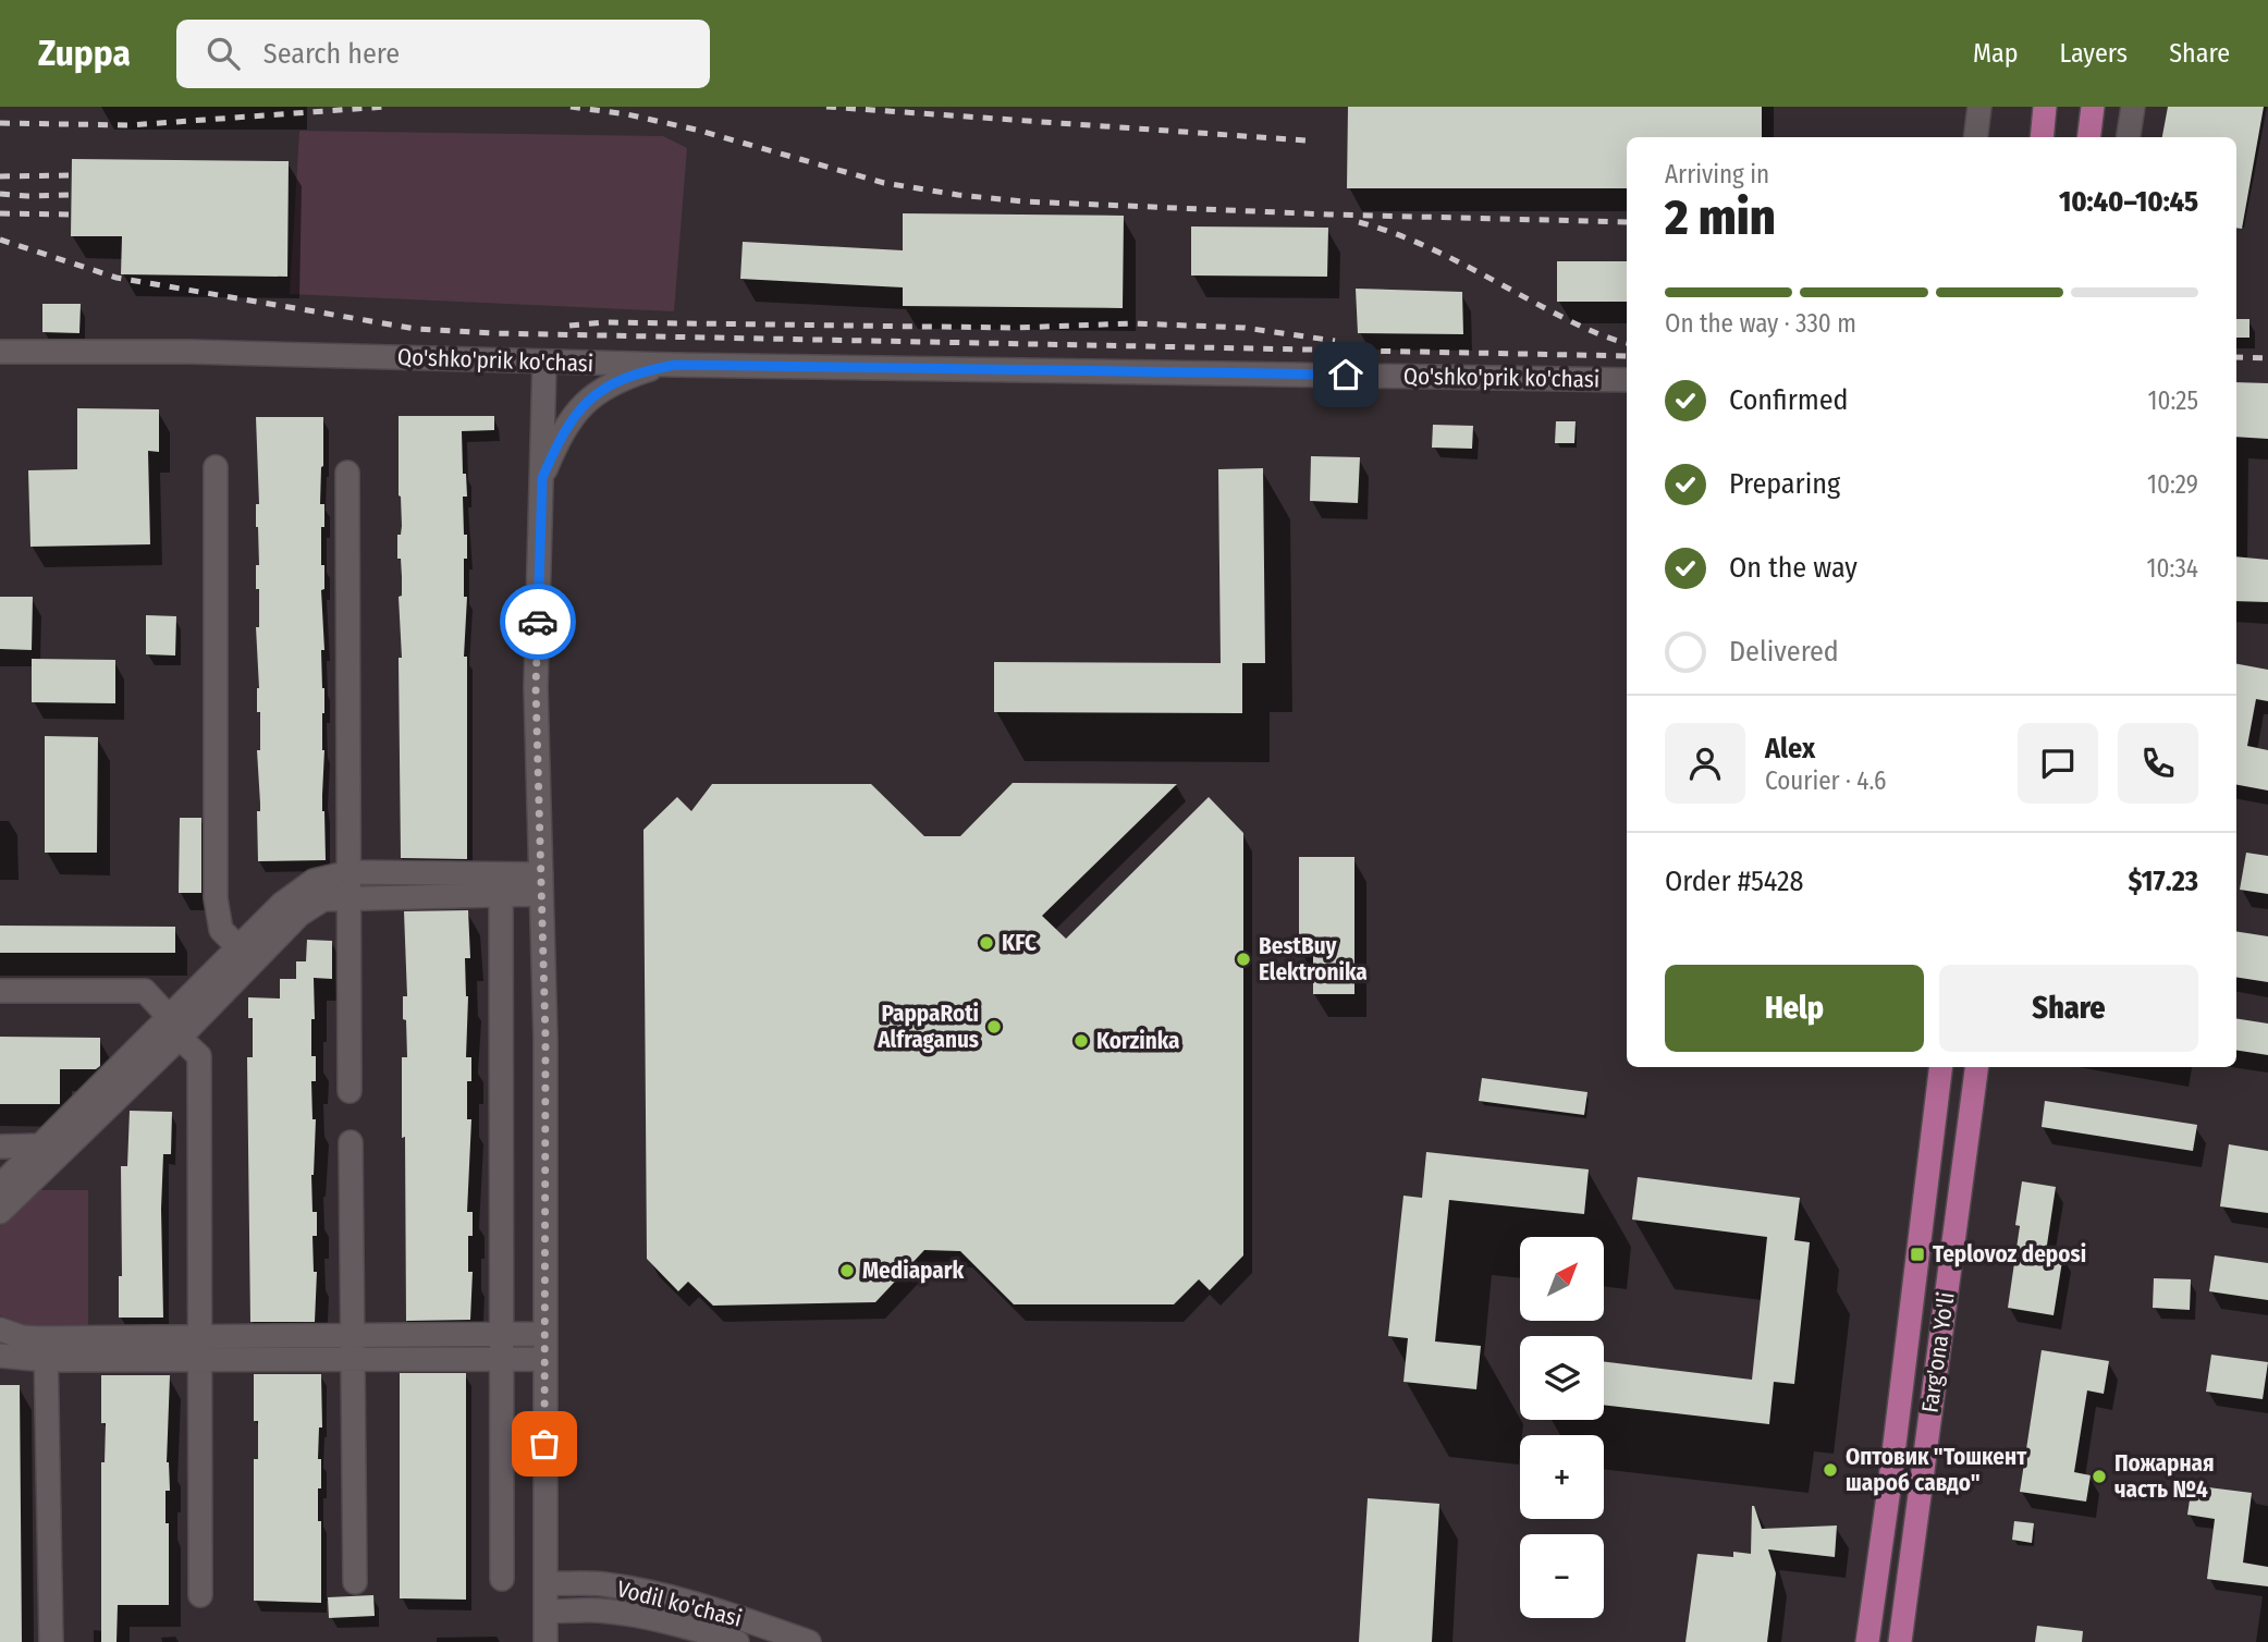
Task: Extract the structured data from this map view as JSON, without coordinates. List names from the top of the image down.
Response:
{
  "streets": {
    "main road": ["Farg'ona Yo'li"],
    "street": ["Qo'shko'prik ko'chasi", "Vodil ko'chasi"]
  },
  "places": {
    "other": [
      "KFC",
      "BestBuy Elektronika",
      "PappaRoti Alfraganus",
      "Korzinka",
      "Mediapark",
      "Оптовик \"Тошкент шароб савдо\"",
      "Пожарная часть №4"
    ],
    "transit": ["Teplovoz deposi"]
  },
  "north": "top right",
  "page": {
    "header": "Zuppa",
    "search": "Search here",
    "nav": ["Map", "Layers", "Share"],
    "heading": ["2 min", "Arriving in", "10:40–10:45"],
    "panel": [
      "Alex",
      "Courier · 4.6",
      "Order #5428",
      "$17.23"
    ],
    "bar": "On the way · 330 m",
    "list": [
      ["Confirmed", "10:25"],
      ["Preparing", "10:29"],
      ["On the way", "10:34"],
      "Delivered"
    ],
    "buttons": ["Help", "Share"],
    "map_buttons": ["+", "−"]
  }
}
